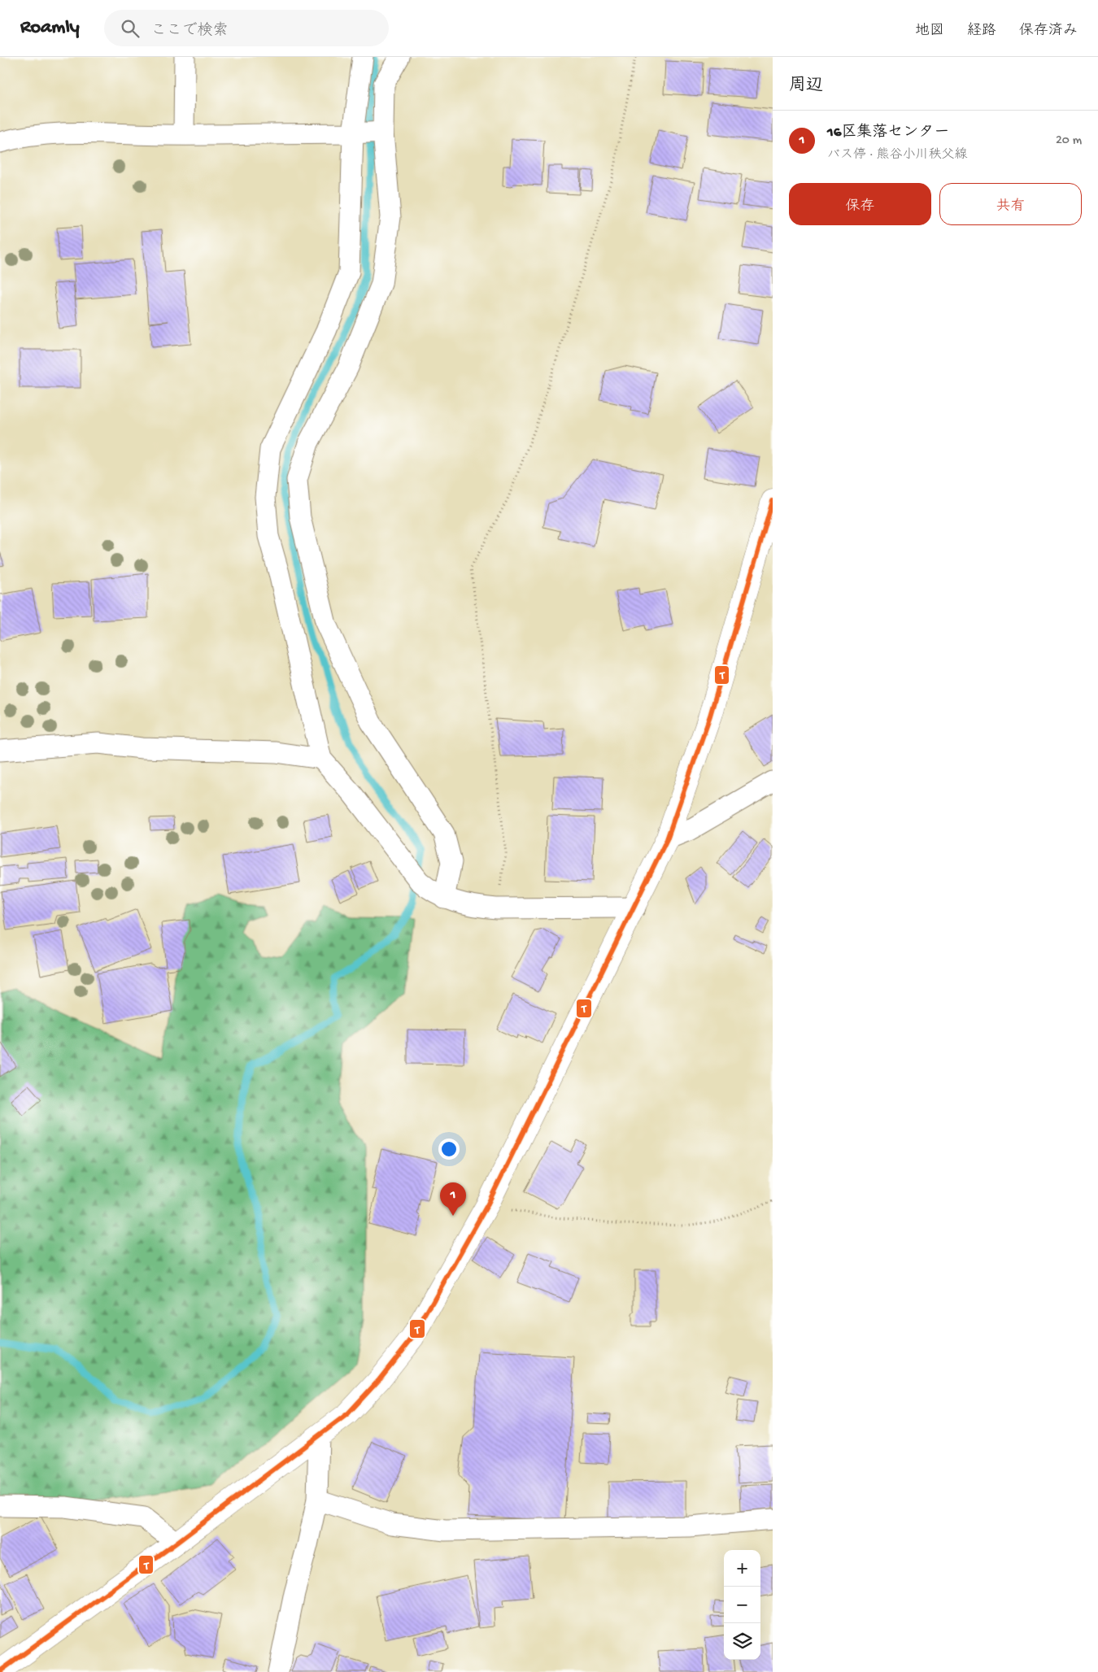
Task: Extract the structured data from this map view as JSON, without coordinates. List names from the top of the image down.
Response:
{
  "lines": ["transit line T"],
  "page": {
    "header": "Roamly",
    "search": "ここで検索",
    "nav": ["地図", "経路", "保存済み"],
    "heading": "周辺",
    "list": [
      {
        "mark": "1",
        "name": "16区集落センター",
        "note": "バス停 · 熊谷小川秩父線",
        "value": "20 m"
      }
    ],
    "buttons": ["保存", "共有"],
    "pins": "1",
    "map_buttons": ["+", "−"]
  }
}
